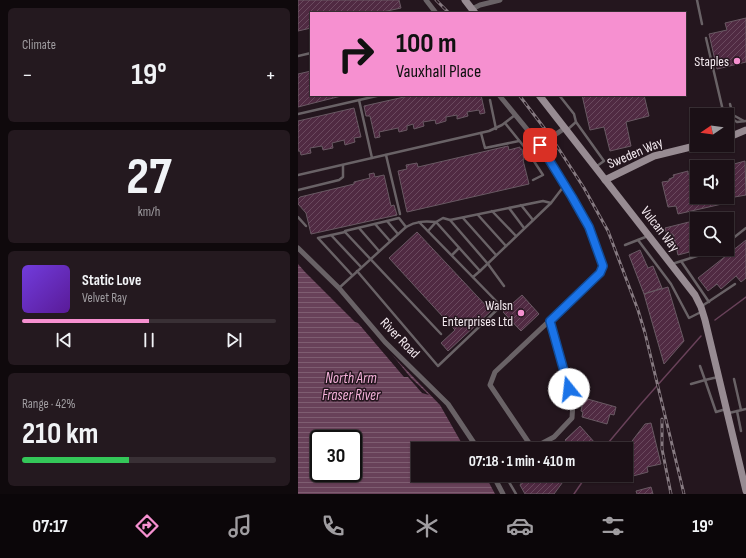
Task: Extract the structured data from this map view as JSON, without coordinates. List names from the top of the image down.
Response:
{
  "streets": {
    "street": ["Sweden Way", "Vulcan Way", "River Road"]
  },
  "crossings": [
    ["Sweden Way", "Vulcan Way"]
  ],
  "water": ["North Arm Fraser River"],
  "places": ["Staples", "Walsn Enterprises Ltd"],
  "north": "left",
  "page": {
    "tile": [
      "Climate",
      ["27", "km/h"],
      ["Range · 42%", "210 km"]
    ],
    "turn": ["100 m", "Vauxhall Place"],
    "heat": ["−", "19°", "+"],
    "song": ["Static Love", "Velvet Ray"],
    "limit": "30",
    "trip": "07:18 · 1 min · 410 m",
    "tabs": ["07:17", "19°"]
  }
}
